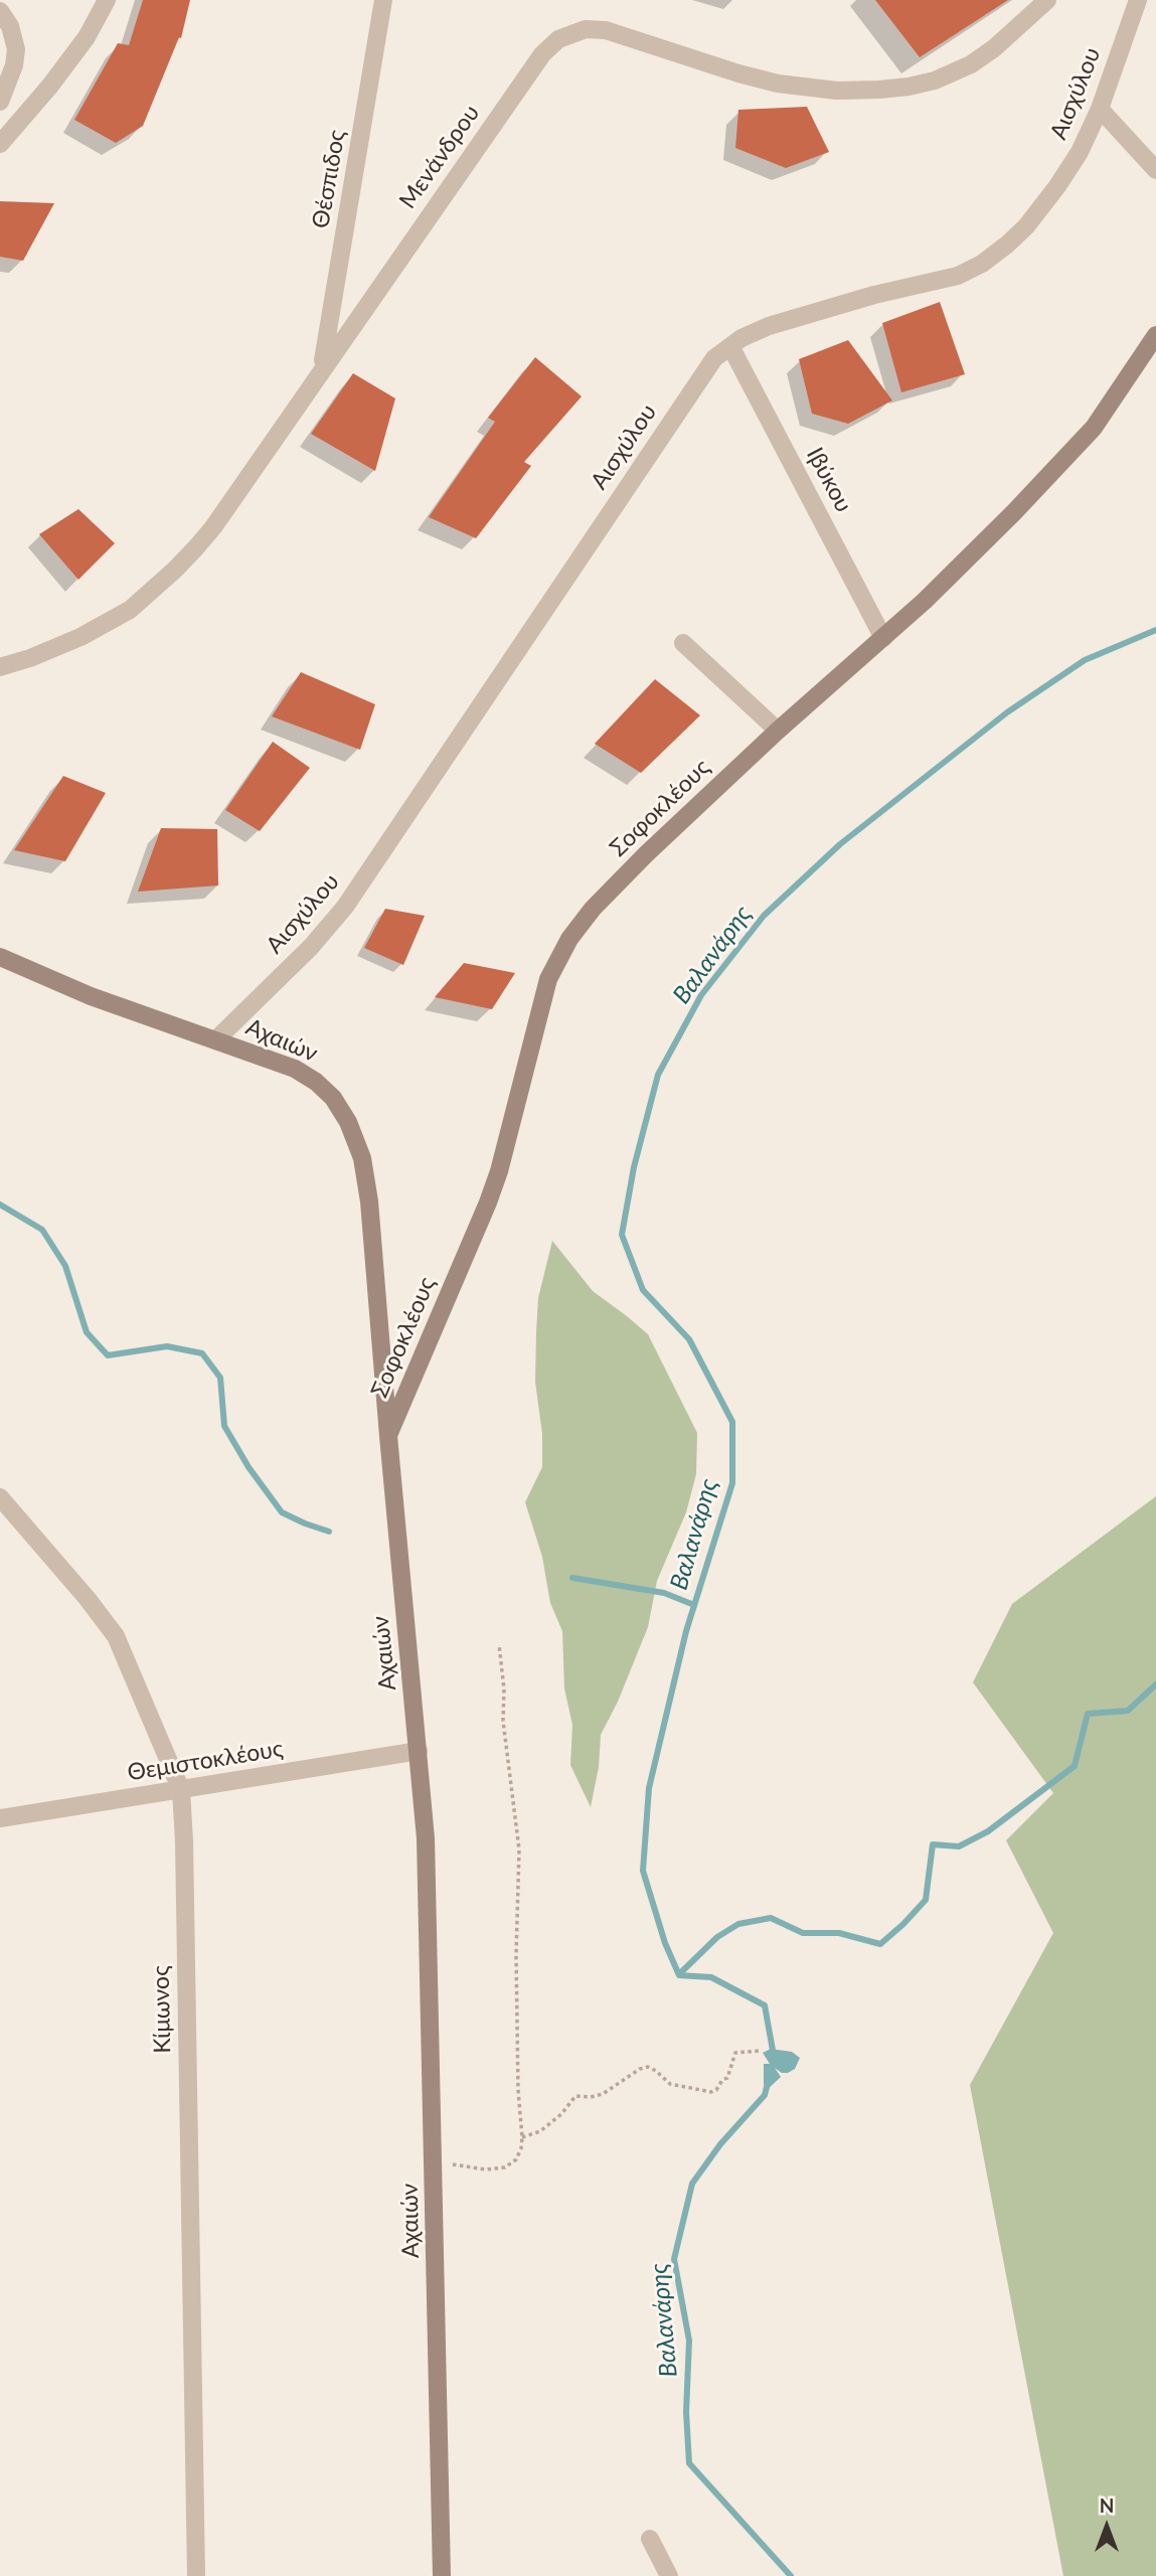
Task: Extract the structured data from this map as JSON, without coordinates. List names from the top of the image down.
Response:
{
  "streets": {
    "main road": ["Σοφοκλέους", "Αχαιών"],
    "street": [
      "Αισχύλου",
      "Μενάνδρου",
      "Θέσπιδος",
      "Ιβύκου",
      "Θεμιστοκλέους",
      "Κίμωνος"
    ]
  },
  "crossings": [
    ["Αισχύλου", "Ιβύκου"],
    ["Αισχύλου", "Αχαιών"],
    ["Μενάνδρου", "Θέσπιδος"],
    ["Ιβύκου", "Σοφοκλέους"],
    ["Σοφοκλέους", "Αχαιών"],
    ["Αχαιών", "Θεμιστοκλέους"],
    ["Θεμιστοκλέους", "Κίμωνος"]
  ],
  "water": ["Βαλανάρης"],
  "north": "top"
}
